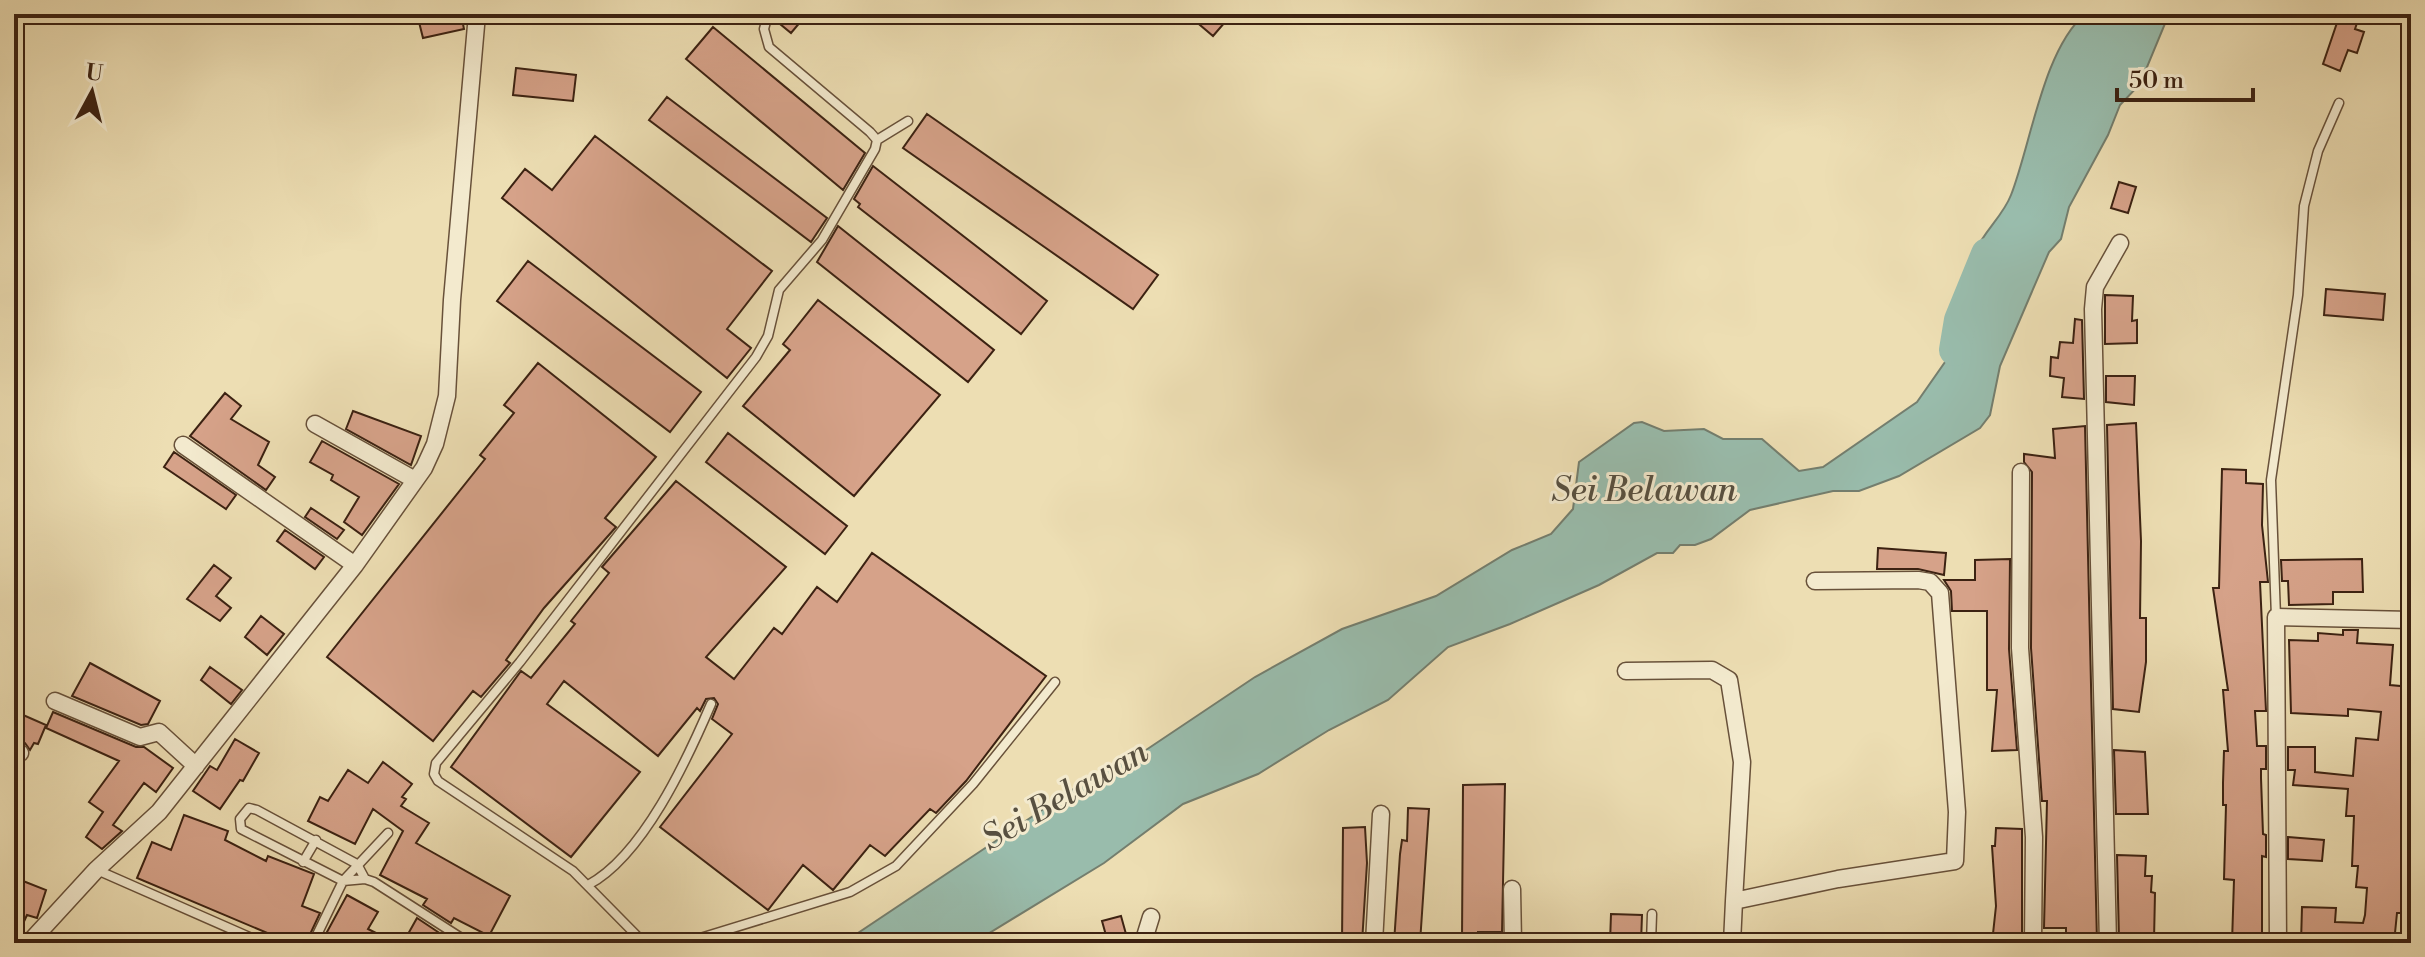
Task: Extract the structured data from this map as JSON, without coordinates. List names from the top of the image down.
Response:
{
  "water": ["Sei Belawan"],
  "scale_bar": "50 m",
  "north": "top"
}
